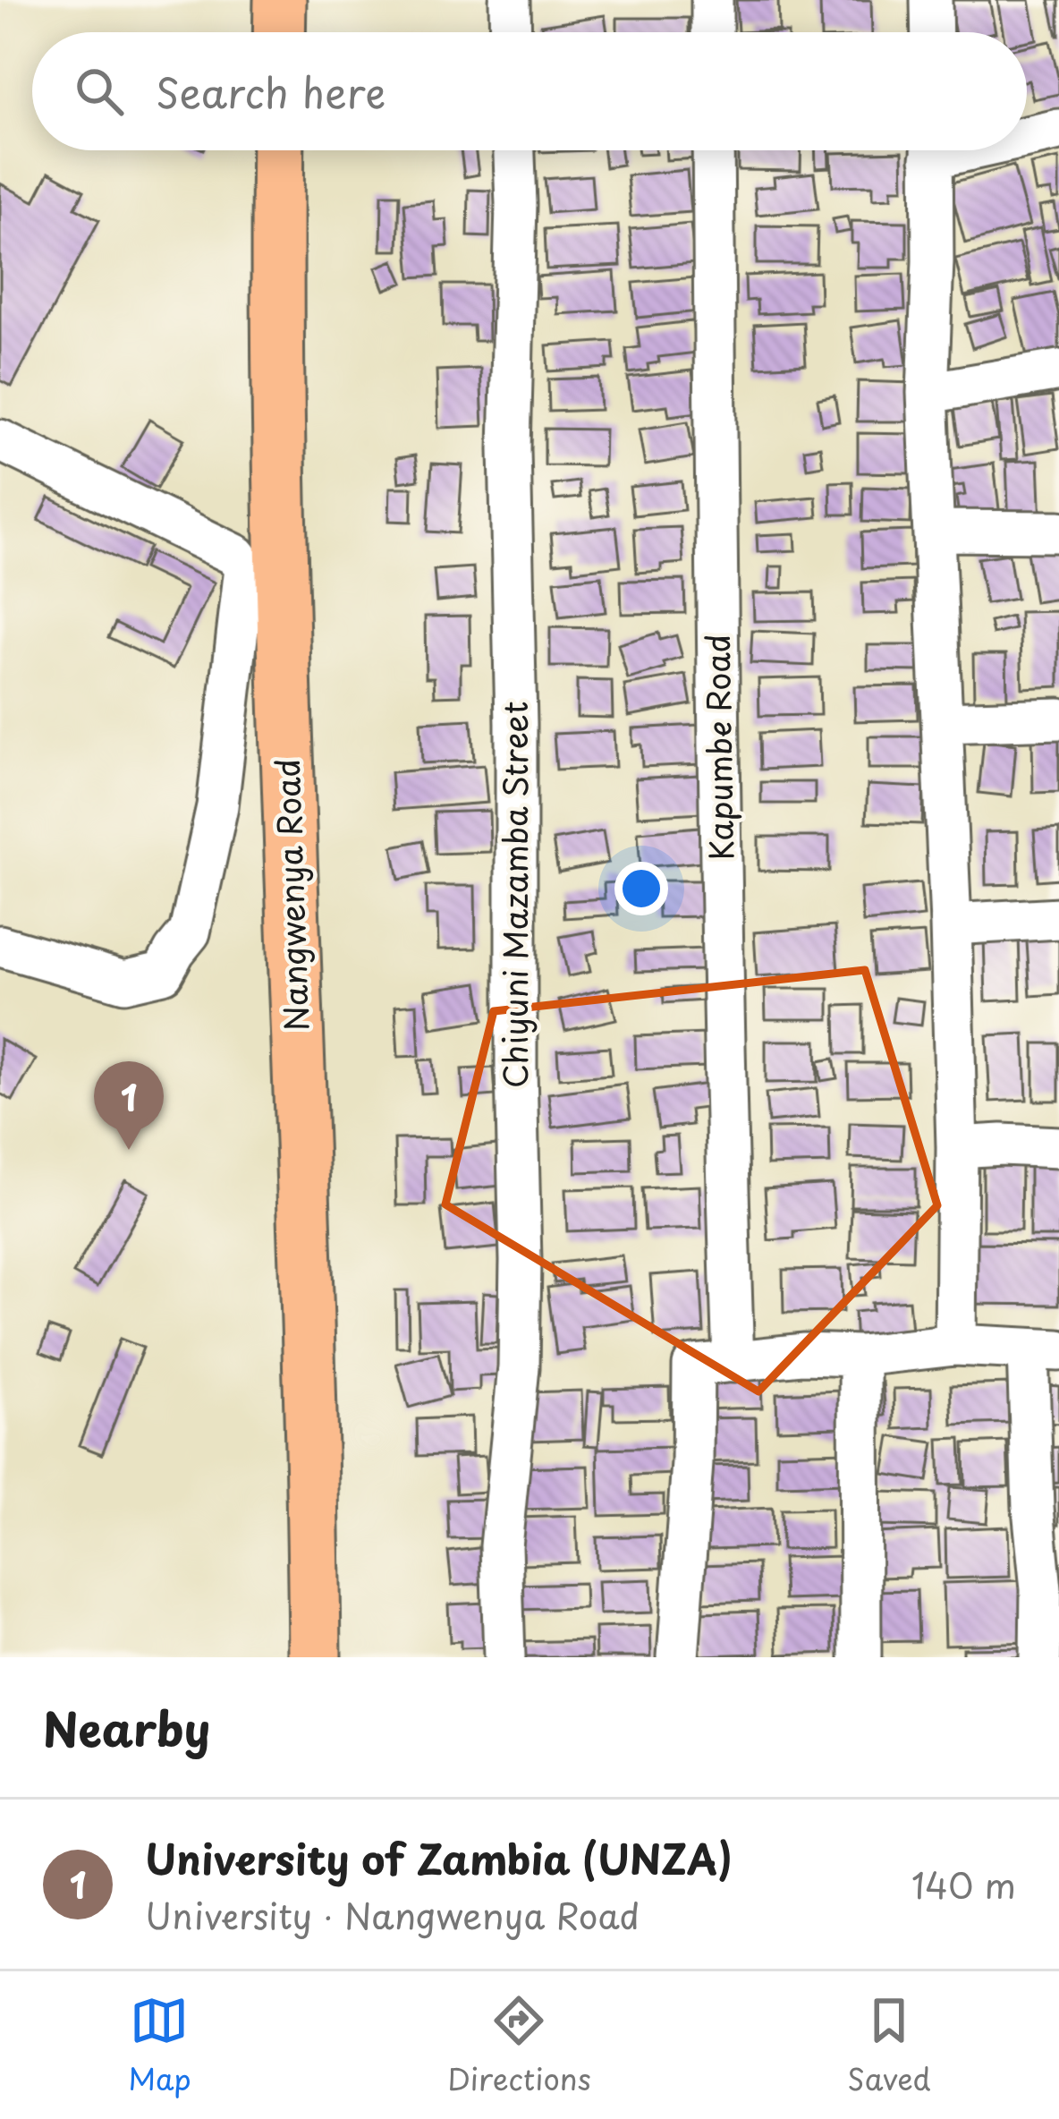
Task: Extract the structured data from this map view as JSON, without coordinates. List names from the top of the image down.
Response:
{
  "streets": {
    "main road": ["Nangwenya Road"],
    "street": ["Kapumbe Road", "Chiyuni Mazamba Street"]
  },
  "page": {
    "search": "Search here",
    "pins": "1",
    "heading": "Nearby",
    "list": [
      {
        "mark": "1",
        "name": "University of Zambia (UNZA)",
        "note": "University · Nangwenya Road",
        "value": "140 m"
      }
    ],
    "nav": ["Map", "Directions", "Saved"]
  }
}
